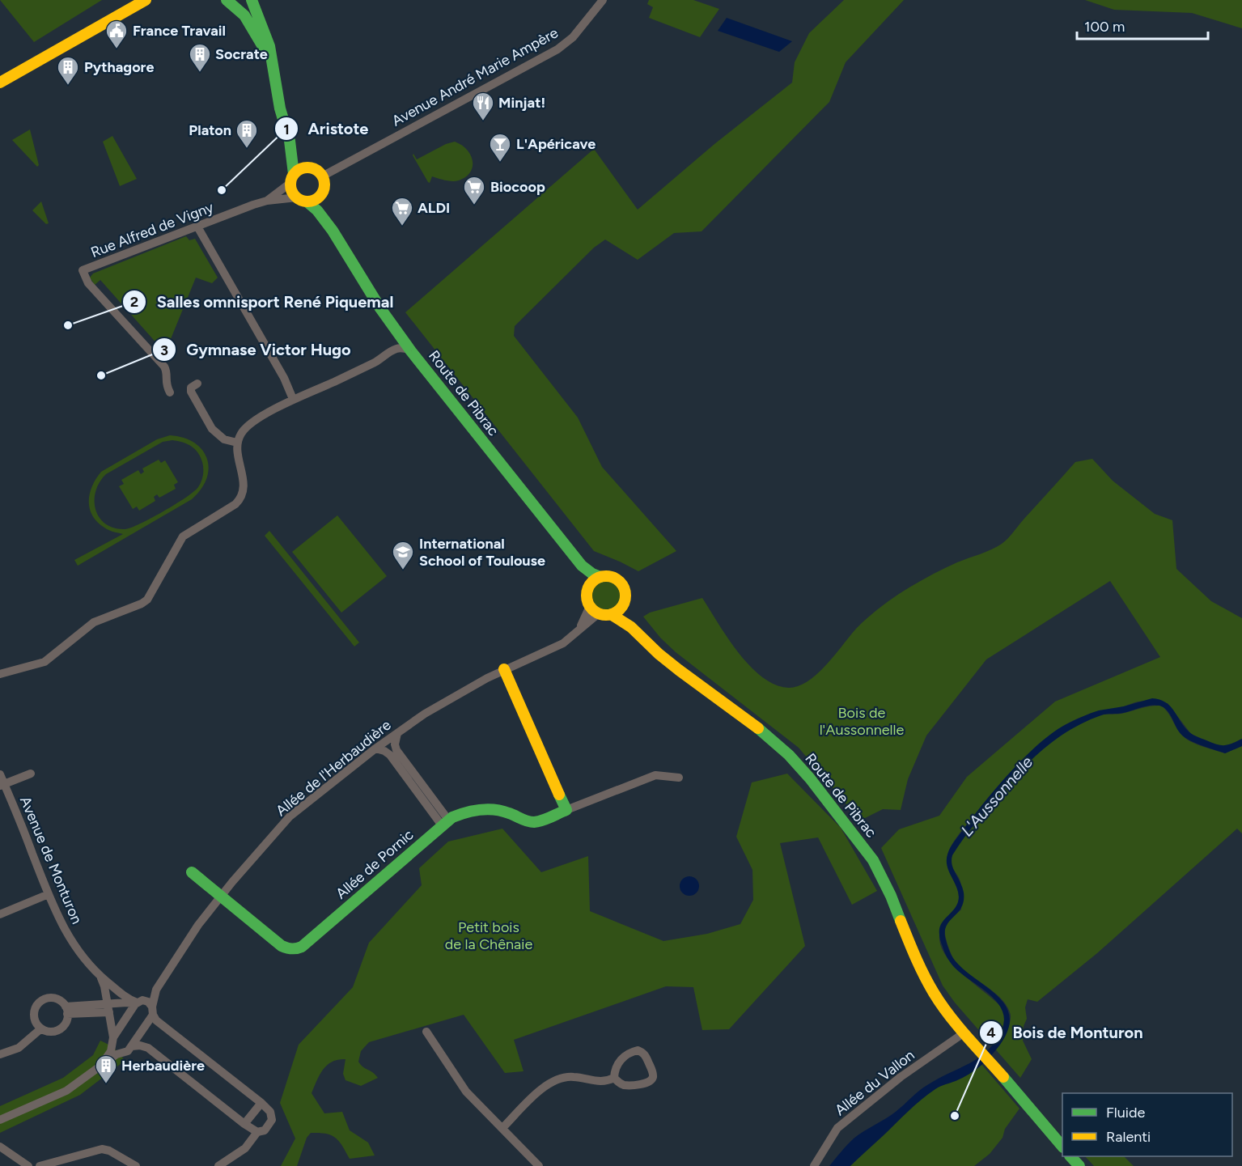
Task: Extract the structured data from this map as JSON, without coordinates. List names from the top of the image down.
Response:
{
  "streets": {
    "main road": ["Route de Pibrac", "Allée de Pornic"],
    "street": [
      "Avenue André Marie Ampère",
      "Rue Alfred de Vigny",
      "Allée de l'Herbaudière",
      "Avenue de Monturon",
      "Allée du Vallon"
    ]
  },
  "crossings": [
    ["Avenue André Marie Ampère", "Rue Alfred de Vigny"],
    ["Avenue André Marie Ampère", "Route de Pibrac"],
    ["Rue Alfred de Vigny", "Route de Pibrac"],
    ["Route de Pibrac", "Allée de l'Herbaudière"],
    ["Route de Pibrac", "Allée du Vallon"],
    ["Allée de l'Herbaudière", "Avenue de Monturon"],
    ["Allée de l'Herbaudière", "Allée de Pornic"]
  ],
  "water": ["L'Aussonnelle"],
  "parks": ["Bois de l'Aussonnelle", "Petit bois de la Chênaie"],
  "places": {
    "public building": ["France Travail"],
    "building": [
      "Socrate",
      "Pythagore",
      "Platon",
      "Herbaudière"
    ],
    "restaurant": ["Minjat!"],
    "bar": ["L'Apéricave"],
    "other": [
      "Aristote",
      "Salles omnisport René Piquemal",
      "Gymnase Victor Hugo",
      "Bois de Monturon"
    ],
    "supermarket": ["Biocoop", "ALDI"],
    "school or university": ["International School of Toulouse"]
  },
  "legend": ["Fluide", "Ralenti"],
  "scale_bar": "100 m"
}
